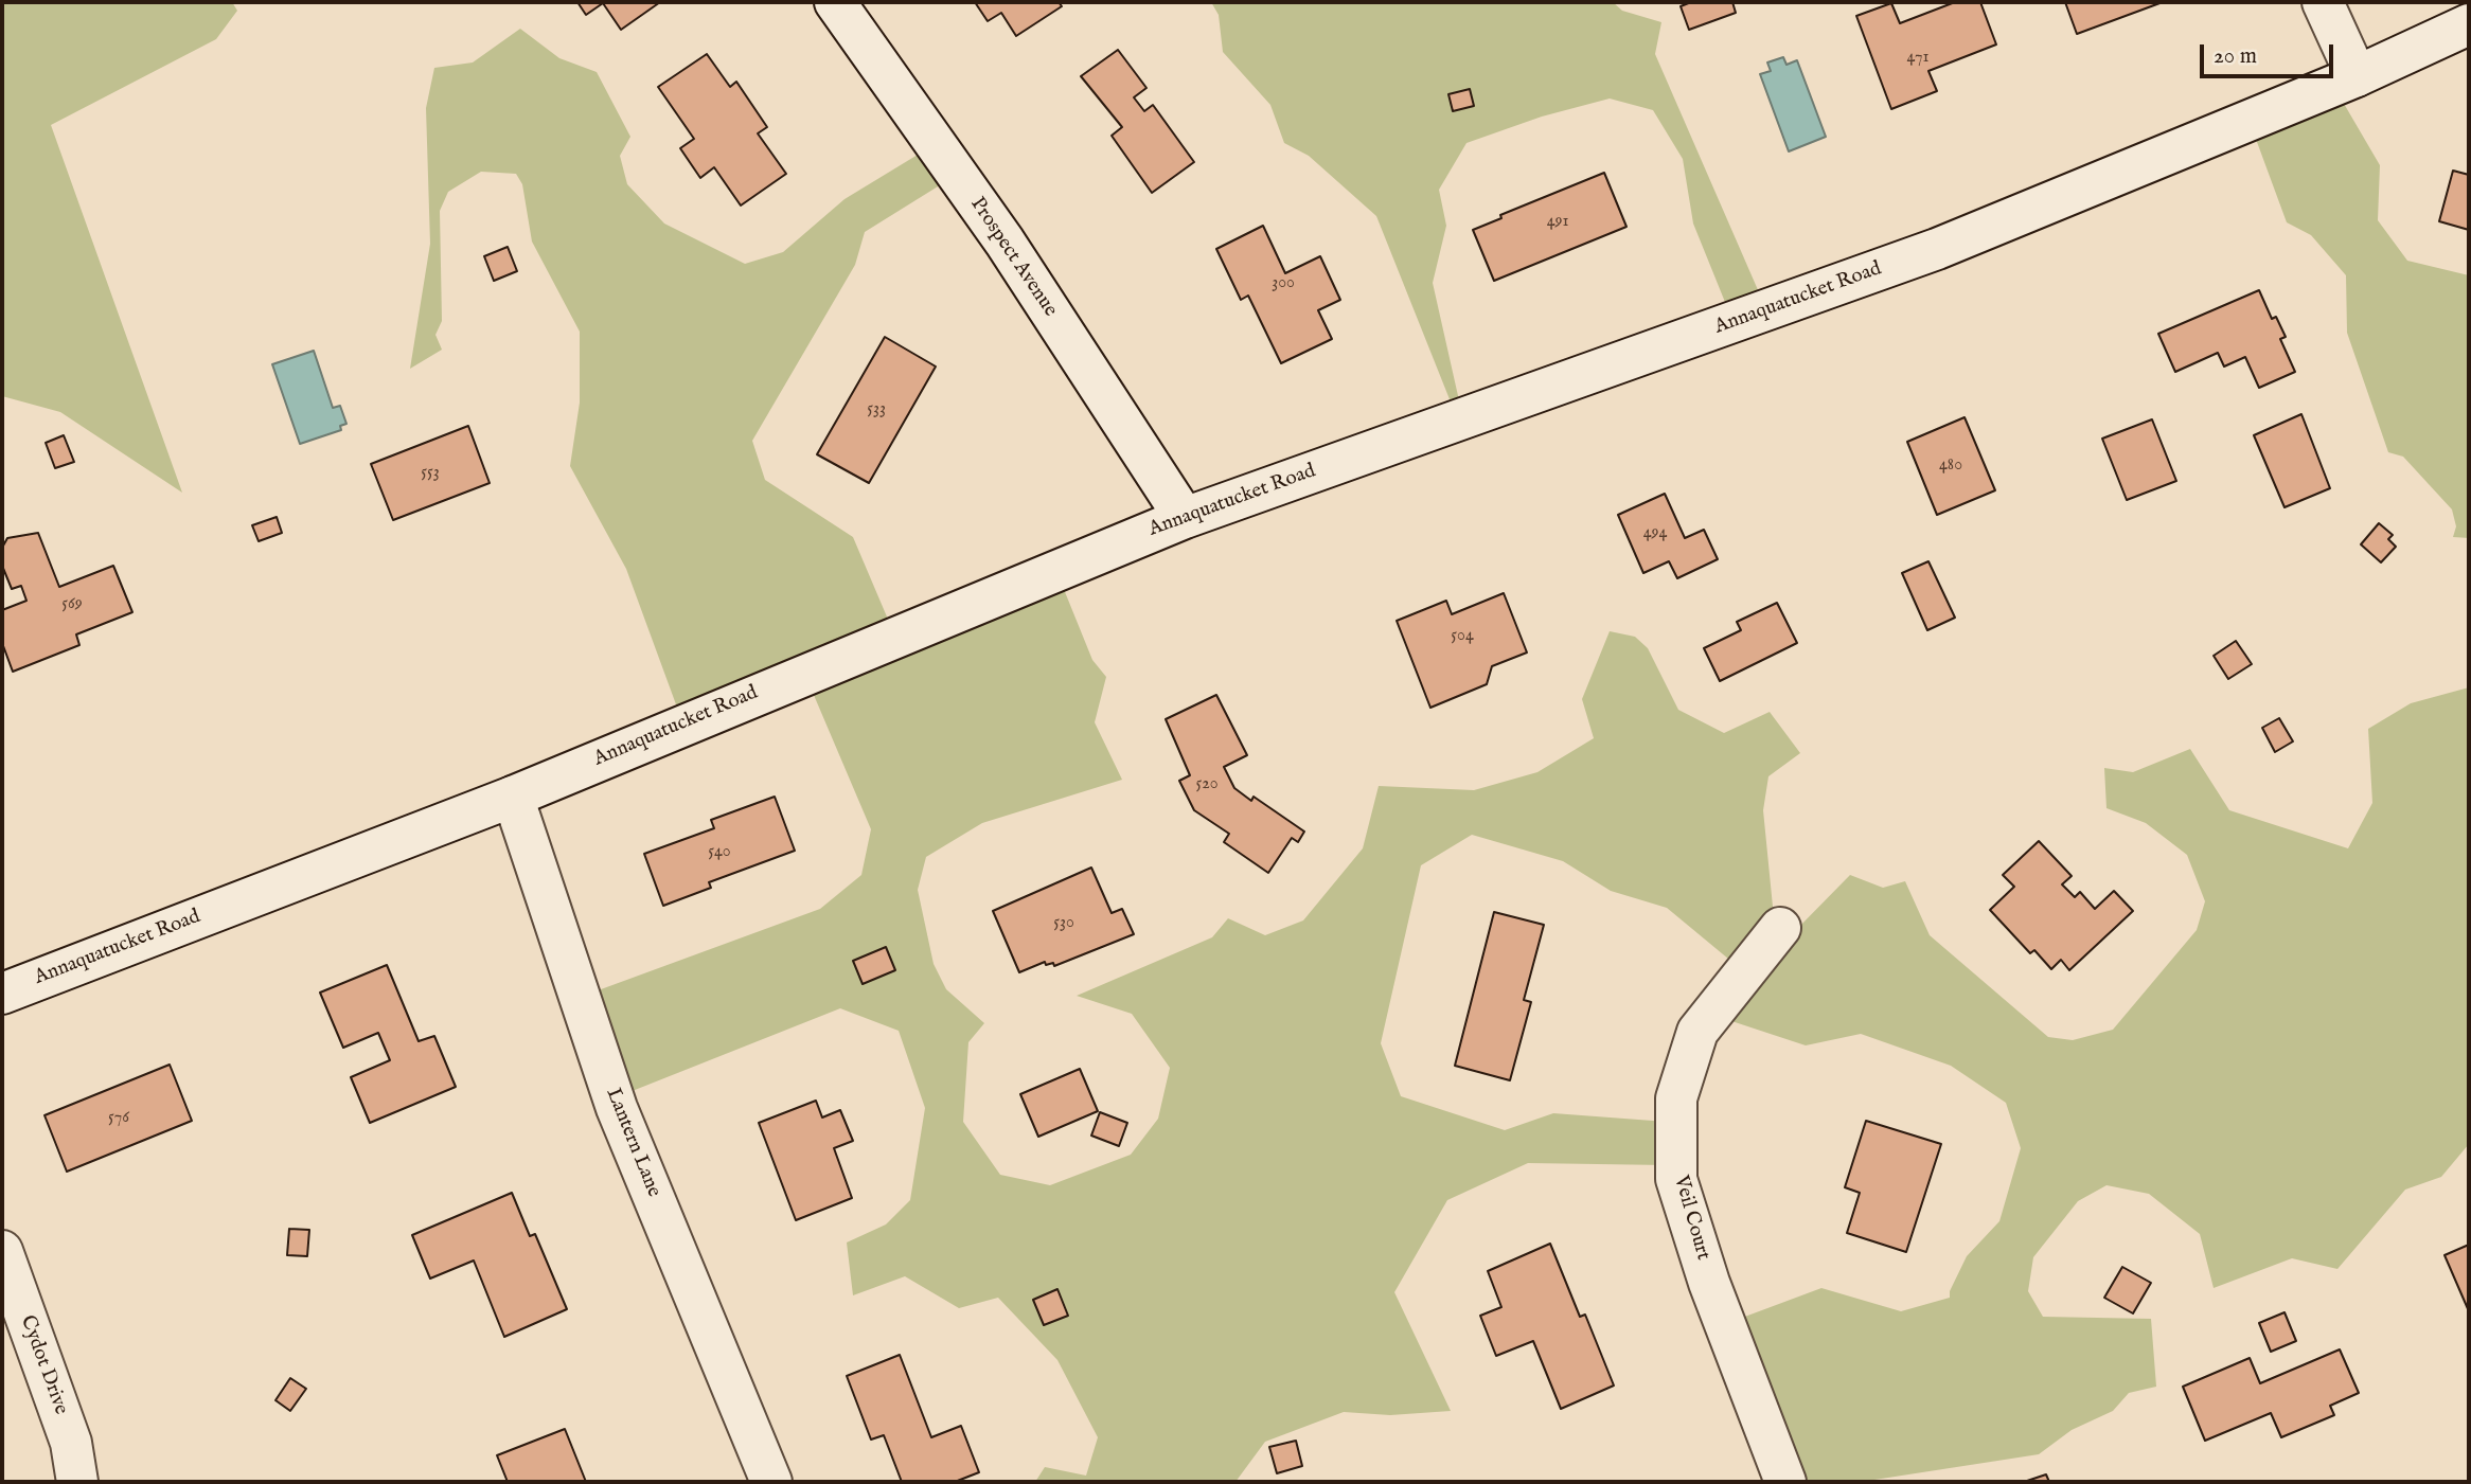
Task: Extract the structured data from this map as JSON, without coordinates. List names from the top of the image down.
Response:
{
  "streets": {
    "street": [
      "Prospect Avenue",
      "Annaquatucket Road",
      "Lantern Lane",
      "Veil Court",
      "Cydot Drive"
    ]
  },
  "crossings": [
    ["Prospect Avenue", "Annaquatucket Road"],
    ["Annaquatucket Road", "Lantern Lane"]
  ],
  "house_numbers": [
    "471",
    "491",
    "300",
    "533",
    "480",
    "553",
    "494",
    "569",
    "504",
    "520",
    "540",
    "530",
    "576"
  ],
  "scale_bar": "20 m"
}
